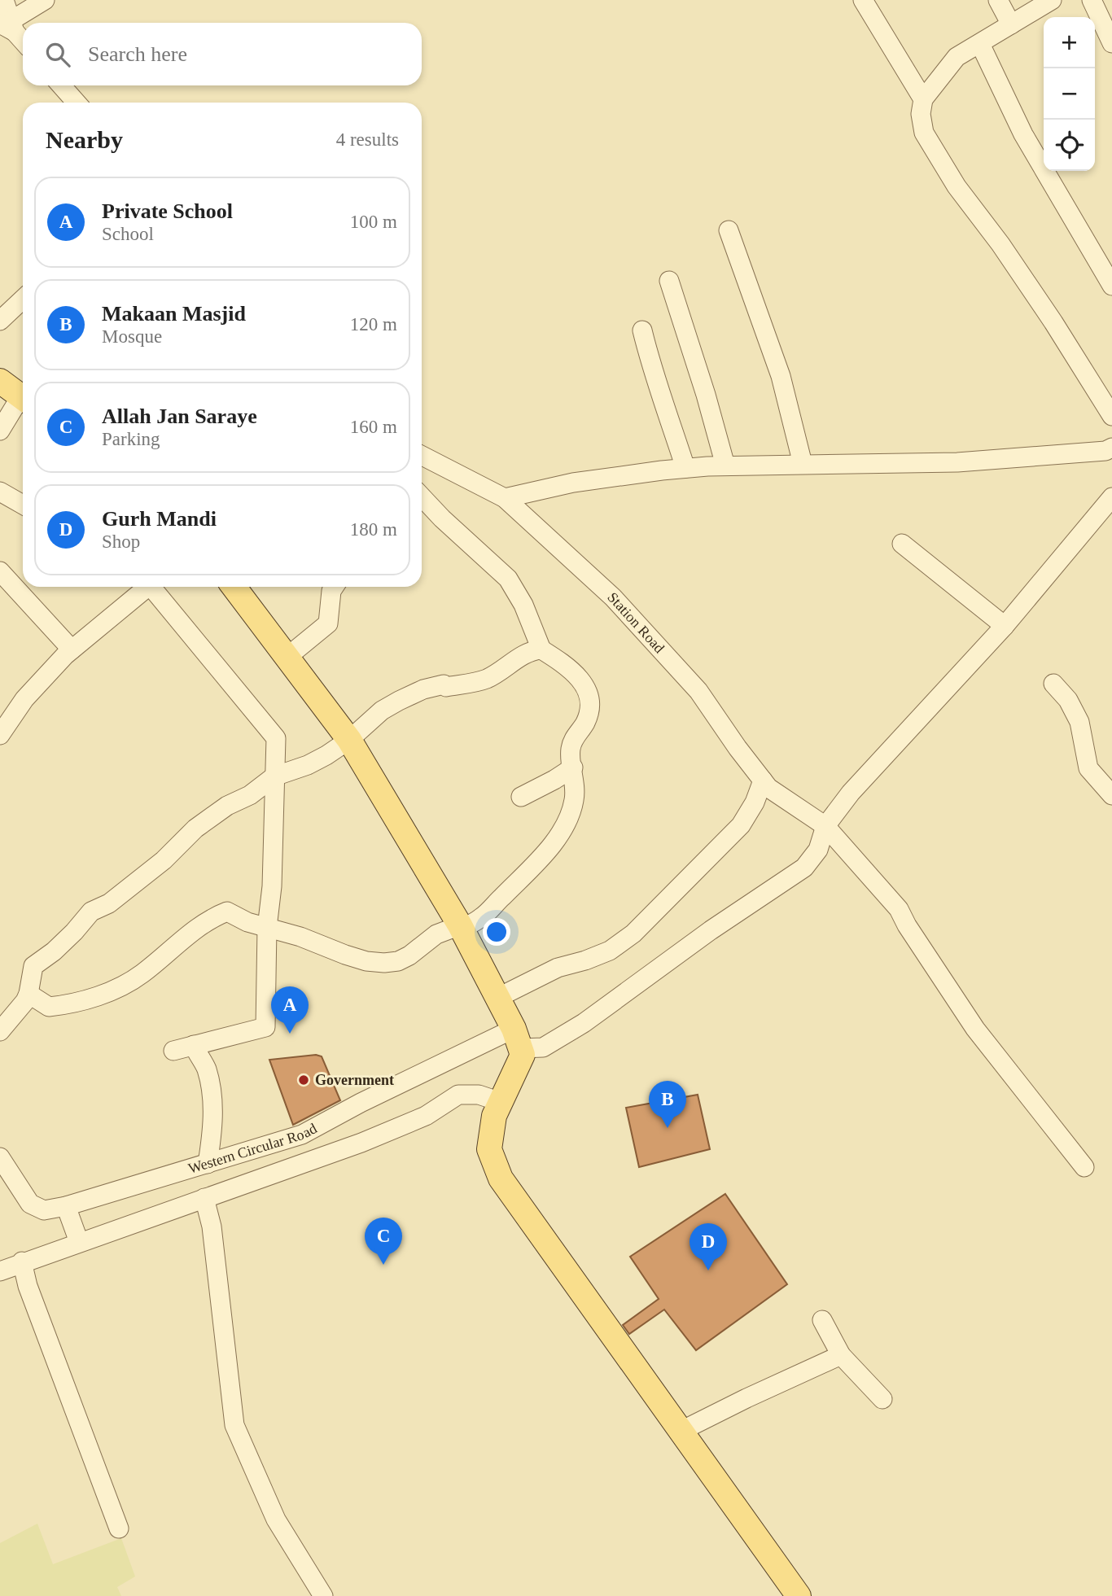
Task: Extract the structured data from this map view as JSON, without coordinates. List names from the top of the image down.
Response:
{
  "streets": {
    "street": ["Station Road", "Western Circular Road"]
  },
  "places": ["Government"],
  "page": {
    "map_buttons": ["+", "−"],
    "search": "Search here",
    "heading": ["Nearby", "4 results"],
    "list": [
      {
        "mark": "A",
        "name": "Private School",
        "note": "School",
        "value": "100 m"
      },
      {
        "mark": "B",
        "name": "Makaan Masjid",
        "note": "Mosque",
        "value": "120 m"
      },
      {
        "mark": "C",
        "name": "Allah Jan Saraye",
        "note": "Parking",
        "value": "160 m"
      },
      {
        "mark": "D",
        "name": "Gurh Mandi",
        "note": "Shop",
        "value": "180 m"
      }
    ],
    "pins": [
      "A",
      "B",
      "C",
      "D"
    ]
  }
}
